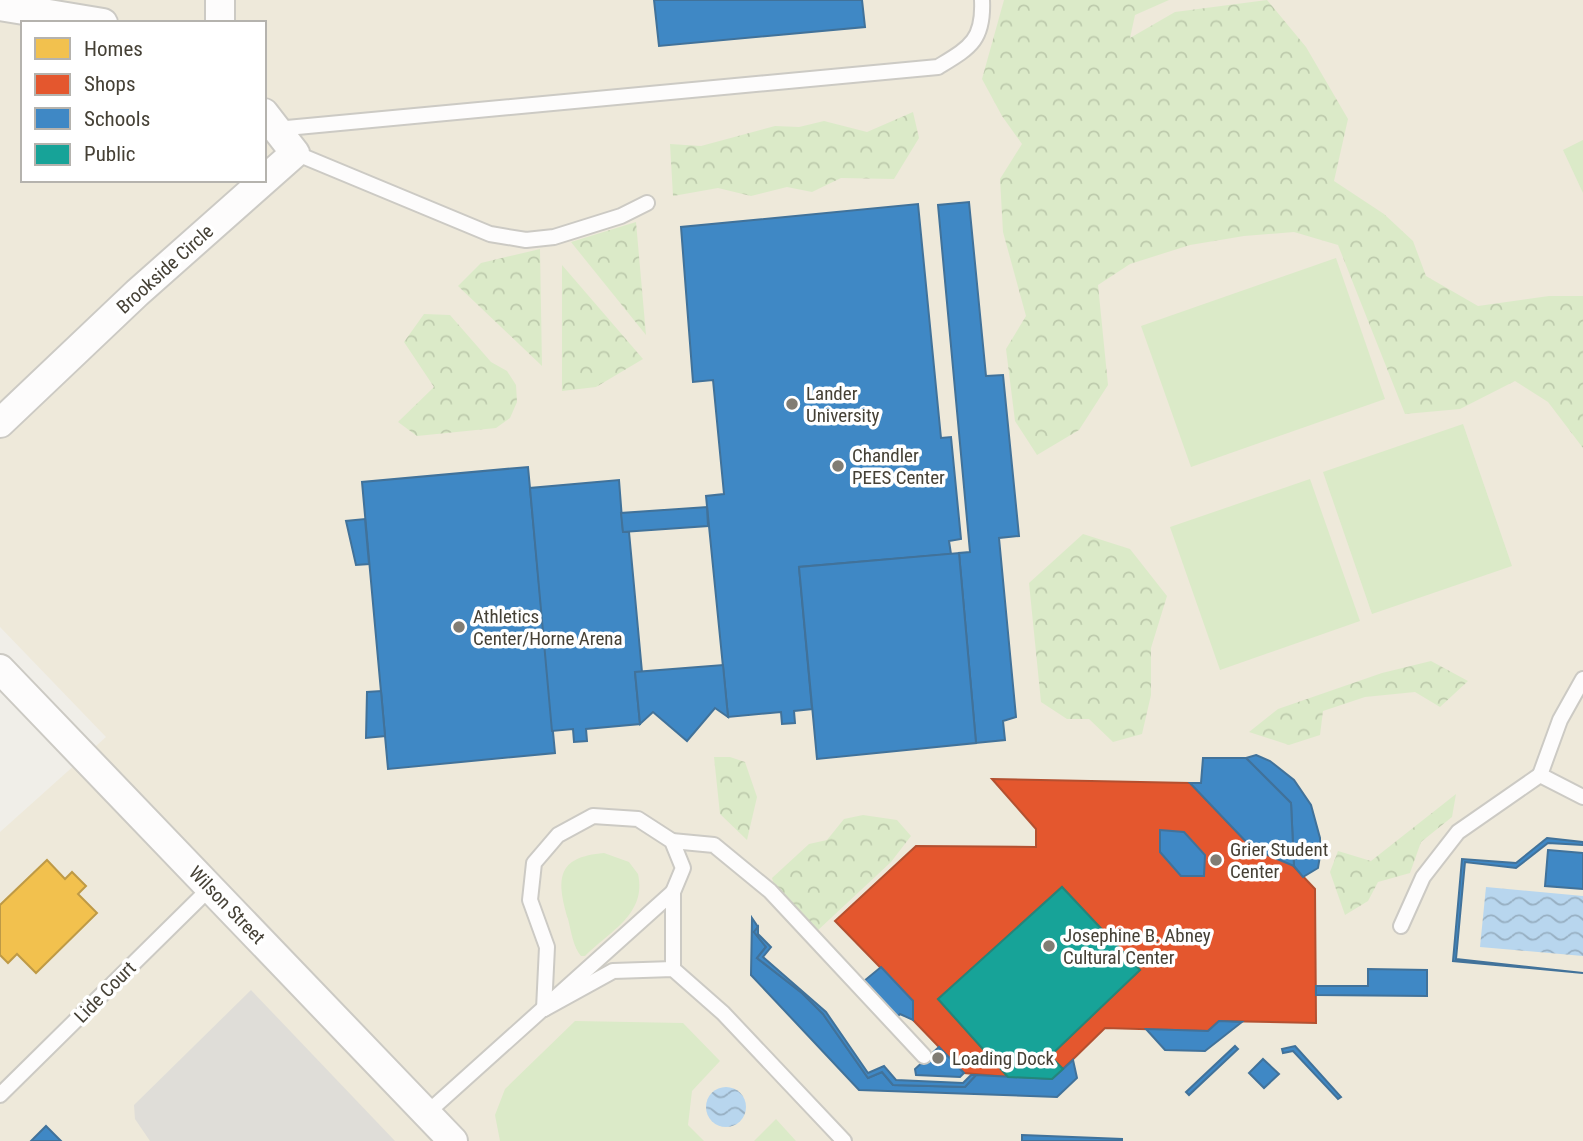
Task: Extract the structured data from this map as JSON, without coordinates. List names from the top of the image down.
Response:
{
  "streets": {
    "street": ["Brookside Circle", "Wilson Street"],
    "lane": ["Lide Court"]
  },
  "crossings": [
    ["Wilson Street", "Lide Court"]
  ],
  "places": [
    "Lander University",
    "Chandler PEES Center",
    "Athletics Center/Horne Arena",
    "Grier Student Center",
    "Josephine B. Abney Cultural Center",
    "Loading Dock"
  ],
  "legend": [
    "Homes",
    "Shops",
    "Schools",
    "Public"
  ]
}
